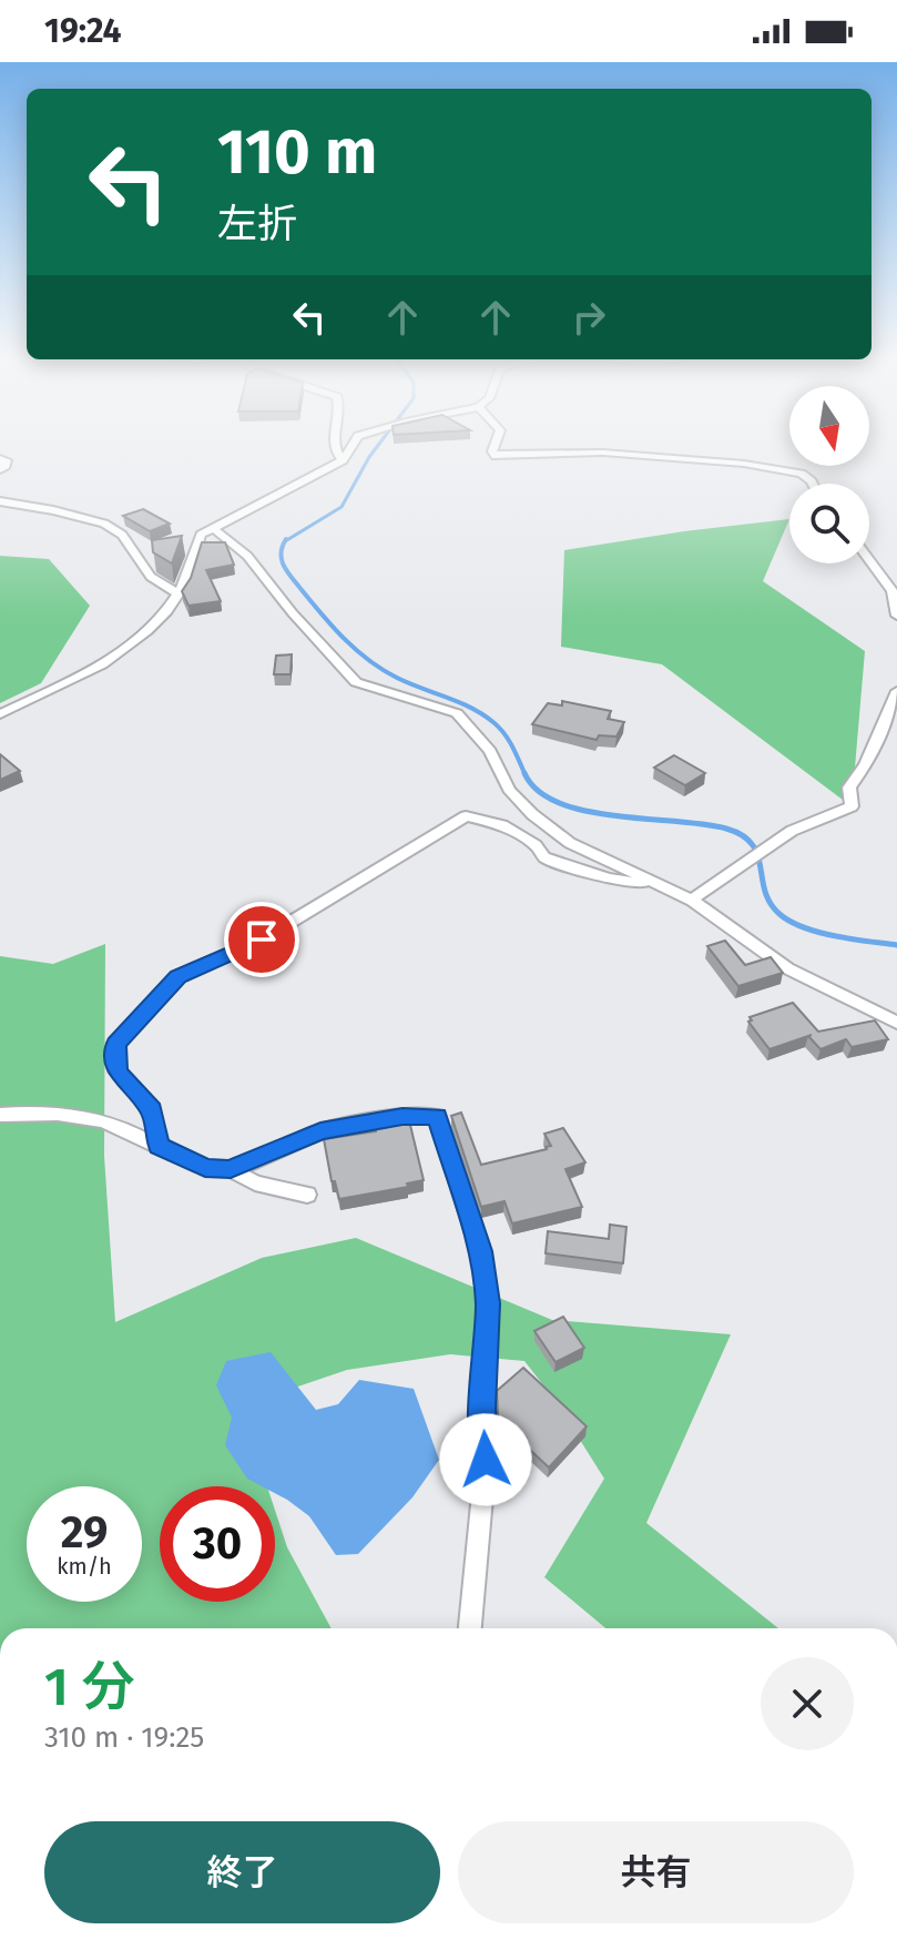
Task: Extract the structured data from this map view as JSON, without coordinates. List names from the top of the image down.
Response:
{
  "north": "bottom",
  "page": {
    "status": "19:24",
    "turn": ["110 m", "左折"],
    "speed": "29 km/h",
    "limit": "30",
    "heading": ["1 分", "310 m · 19:25"],
    "buttons": ["終了", "共有"]
  }
}
